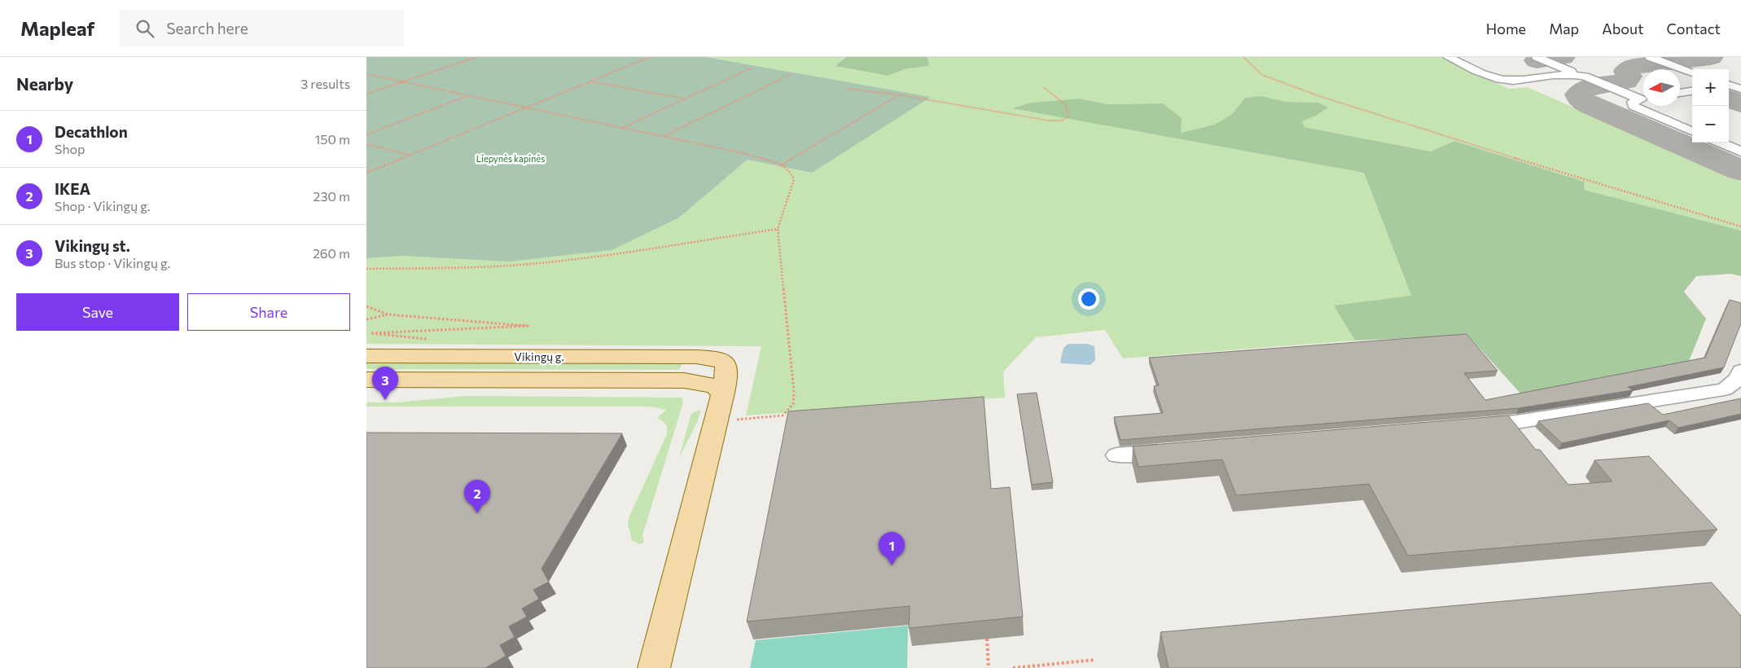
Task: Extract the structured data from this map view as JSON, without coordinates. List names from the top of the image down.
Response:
{
  "streets": {
    "main road": ["Vikingų g."]
  },
  "parks": ["Liepynės kapinės"],
  "north": "left",
  "page": {
    "header": "Mapleaf",
    "search": "Search here",
    "nav": [
      "Home",
      "Map",
      "About",
      "Contact"
    ],
    "heading": ["Nearby", "3 results"],
    "map_buttons": ["+", "−"],
    "list": [
      {
        "mark": "1",
        "name": "Decathlon",
        "note": "Shop",
        "value": "150 m"
      },
      {
        "mark": "2",
        "name": "IKEA",
        "note": "Shop · Vikingų g.",
        "value": "230 m"
      },
      {
        "mark": "3",
        "name": "Vikingų st.",
        "note": "Bus stop · Vikingų g.",
        "value": "260 m"
      }
    ],
    "buttons": ["Save", "Share"],
    "pins": ["3", "2", "1"]
  }
}
